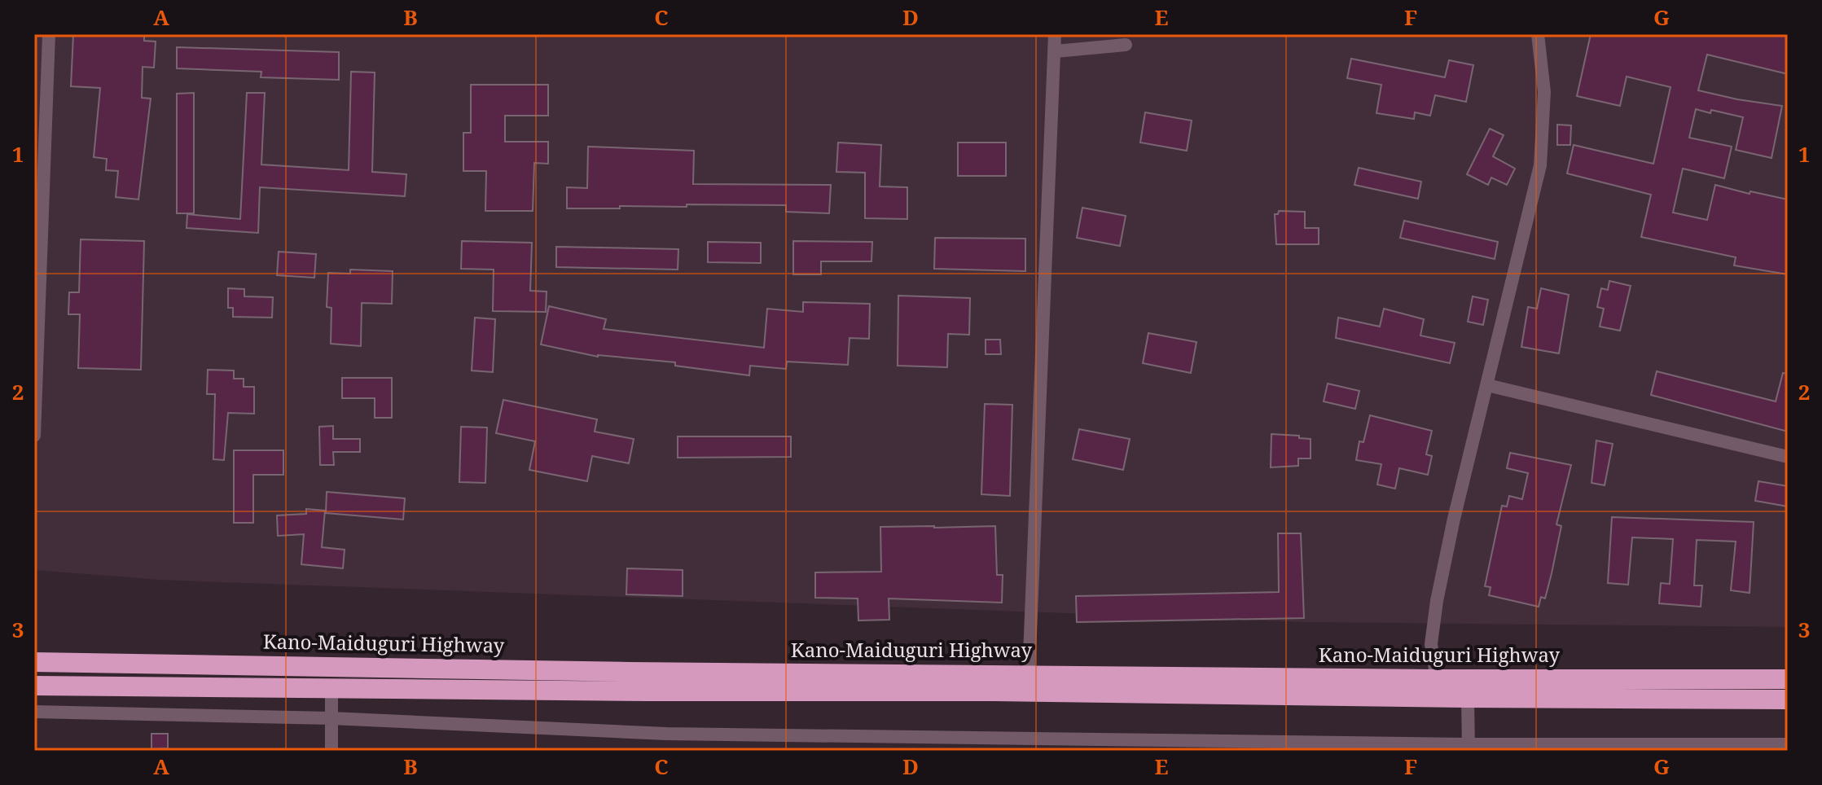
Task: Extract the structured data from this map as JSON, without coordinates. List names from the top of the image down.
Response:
{
  "streets": {
    "highway": ["Kano-Maiduguri Highway"]
  },
  "grid": {
    "columns": [
      "A",
      "B",
      "C",
      "D",
      "E",
      "F",
      "G"
    ],
    "rows": ["1", "2", "3"]
  }
}
